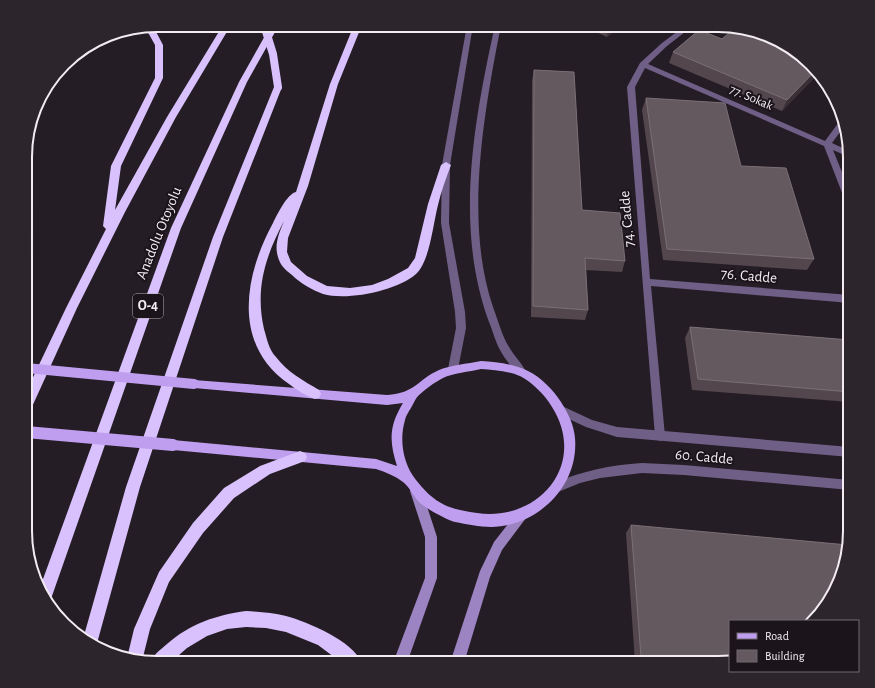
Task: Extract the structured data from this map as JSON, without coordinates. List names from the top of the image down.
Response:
{
  "streets": {
    "highway": ["Anadolu Otoyolu", "O-4"],
    "street": [
      "77. Sokak",
      "74. Cadde",
      "76. Cadde",
      "60. Cadde"
    ]
  },
  "crossings": [
    ["77. Sokak", "74. Cadde"],
    ["74. Cadde", "76. Cadde"],
    ["74. Cadde", "60. Cadde"]
  ],
  "legend": ["Road", "Building"]
}
